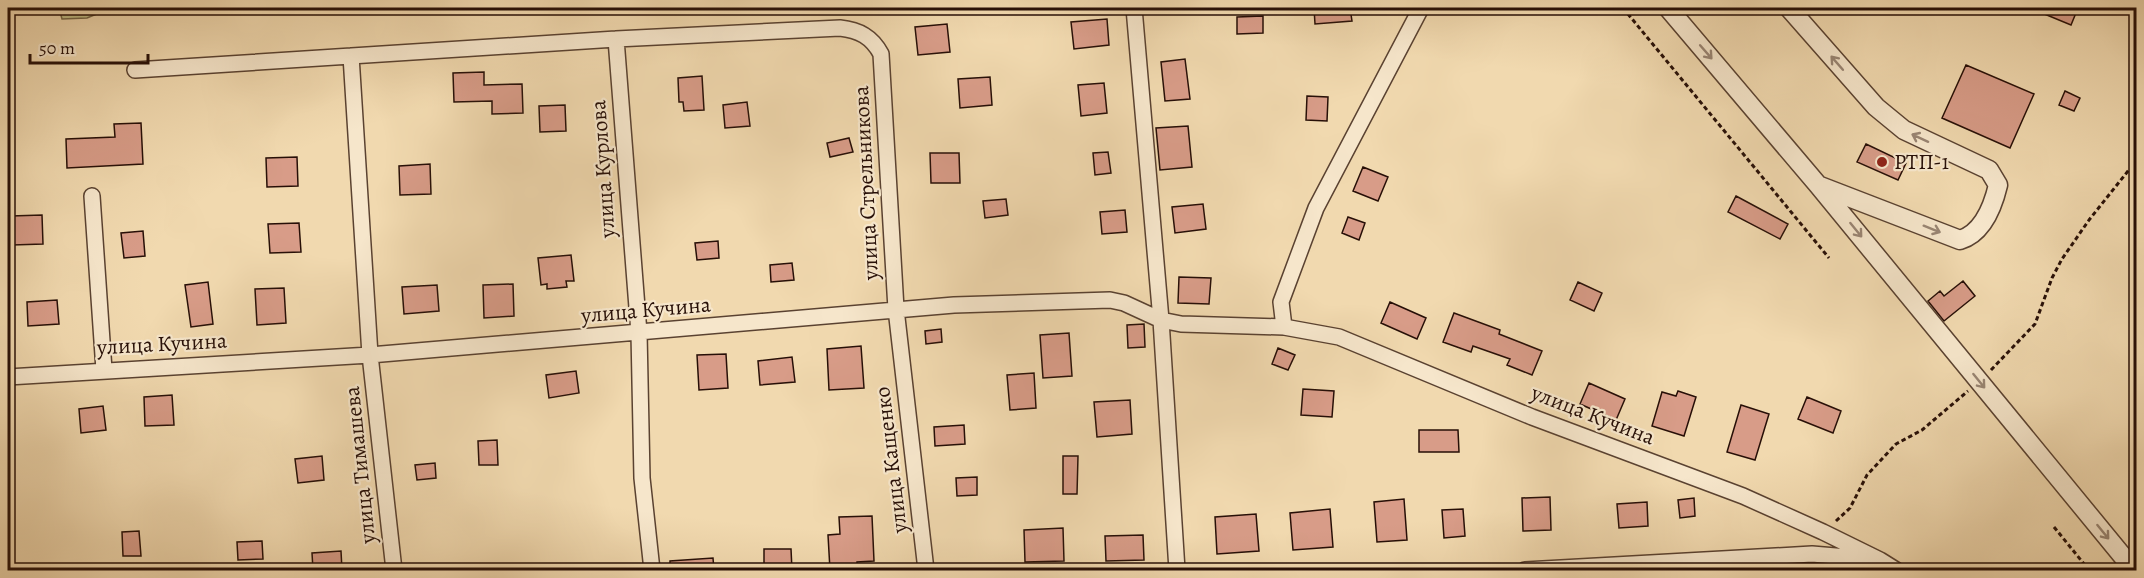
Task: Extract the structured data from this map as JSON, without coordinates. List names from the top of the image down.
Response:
{
  "streets": {
    "street": [
      "улица Курлова",
      "улица Стрельникова",
      "улица Кучина",
      "улица Кащенко",
      "улица Тимашева"
    ]
  },
  "crossings": [
    ["улица Курлова", "улица Стрельникова"],
    ["улица Курлова", "улица Кучина"],
    ["улица Стрельникова", "улица Кучина"],
    ["улица Стрельникова", "улица Кащенко"],
    ["улица Кучина", "улица Кащенко"],
    ["улица Кучина", "улица Тимашева"]
  ],
  "places": ["РТП-1"],
  "scale_bar": "50 m"
}
